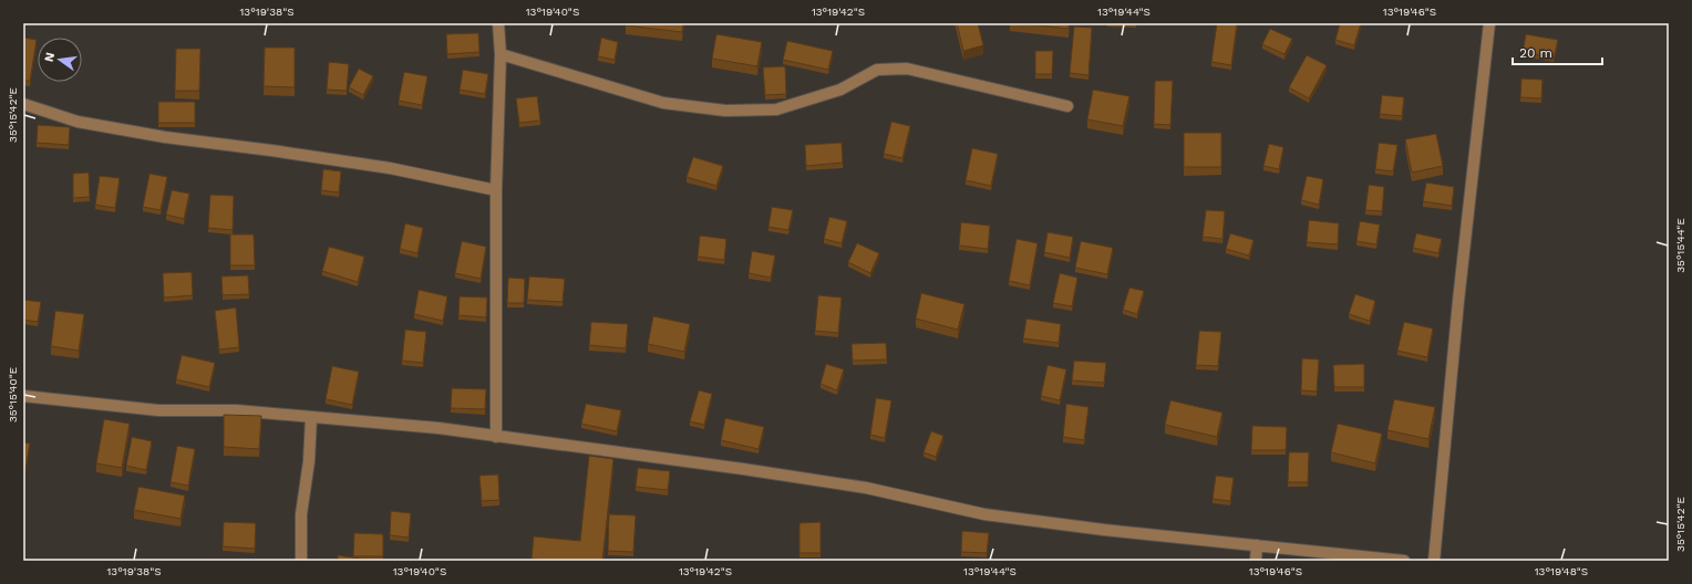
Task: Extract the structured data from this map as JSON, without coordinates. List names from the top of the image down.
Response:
{
  "scale_bar": "20 m",
  "north": "left",
  "coordinates": [
    "13°19'38\"S",
    "13°19'40\"S",
    "13°19'42\"S",
    "13°19'44\"S",
    "13°19'46\"S",
    "35°15'42\"E",
    "35°15'44\"E",
    "35°15'40\"E",
    "13°19'48\"S"
  ]
}
